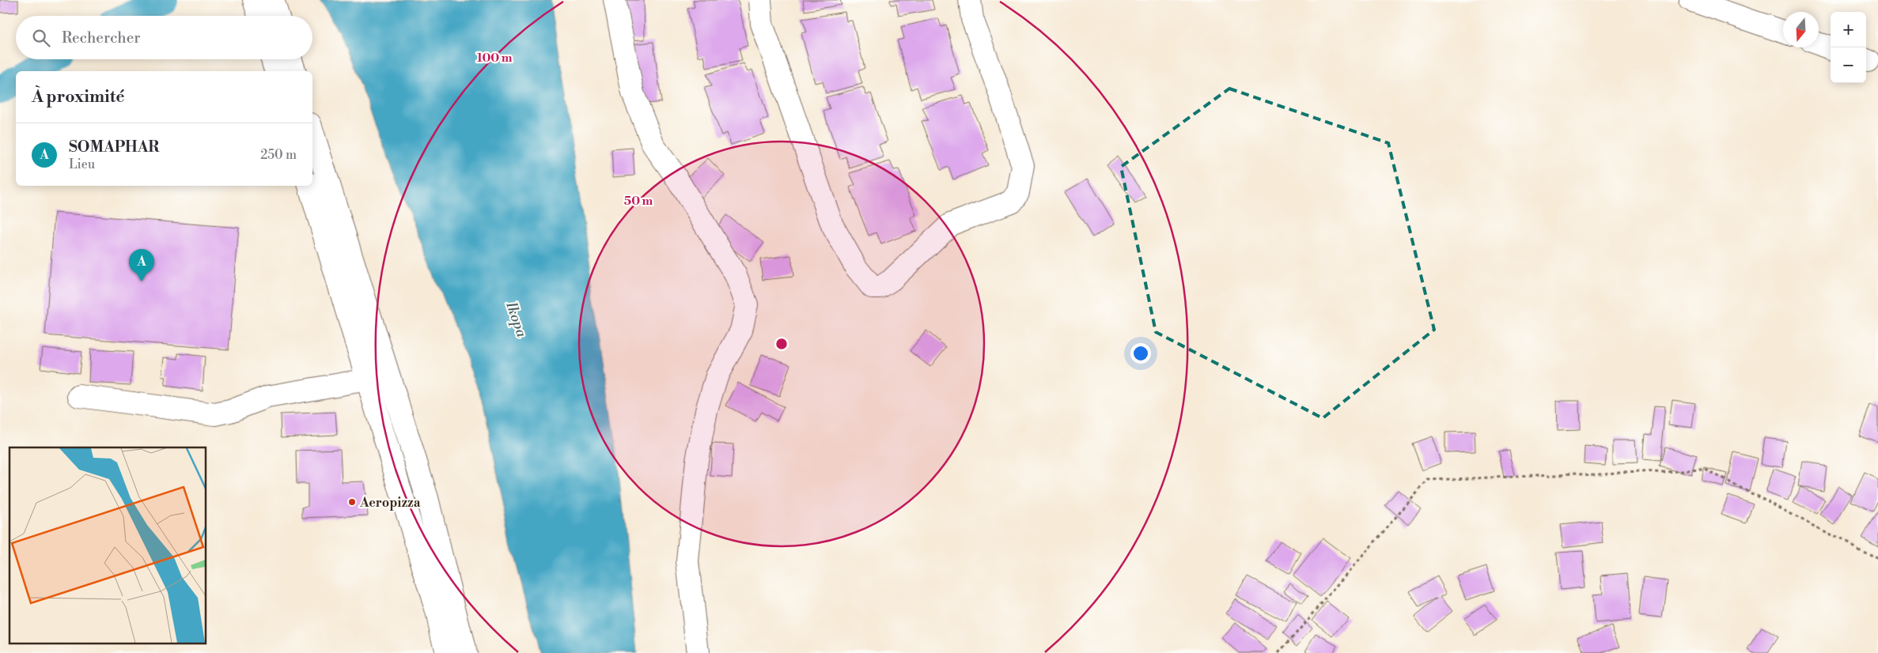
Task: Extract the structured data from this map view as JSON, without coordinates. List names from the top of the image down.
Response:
{
  "water": ["Ikopa"],
  "places": ["Aeropizza"],
  "north": "bottom",
  "page": {
    "map_buttons": ["+", "−"],
    "search": "Rechercher",
    "heading": "À proximité",
    "list": [
      {
        "mark": "A",
        "name": "SOMAPHAR",
        "note": "Lieu",
        "value": "250 m"
      }
    ],
    "pins": "A"
  },
  "rings": ["100 m", "50 m"]
}
